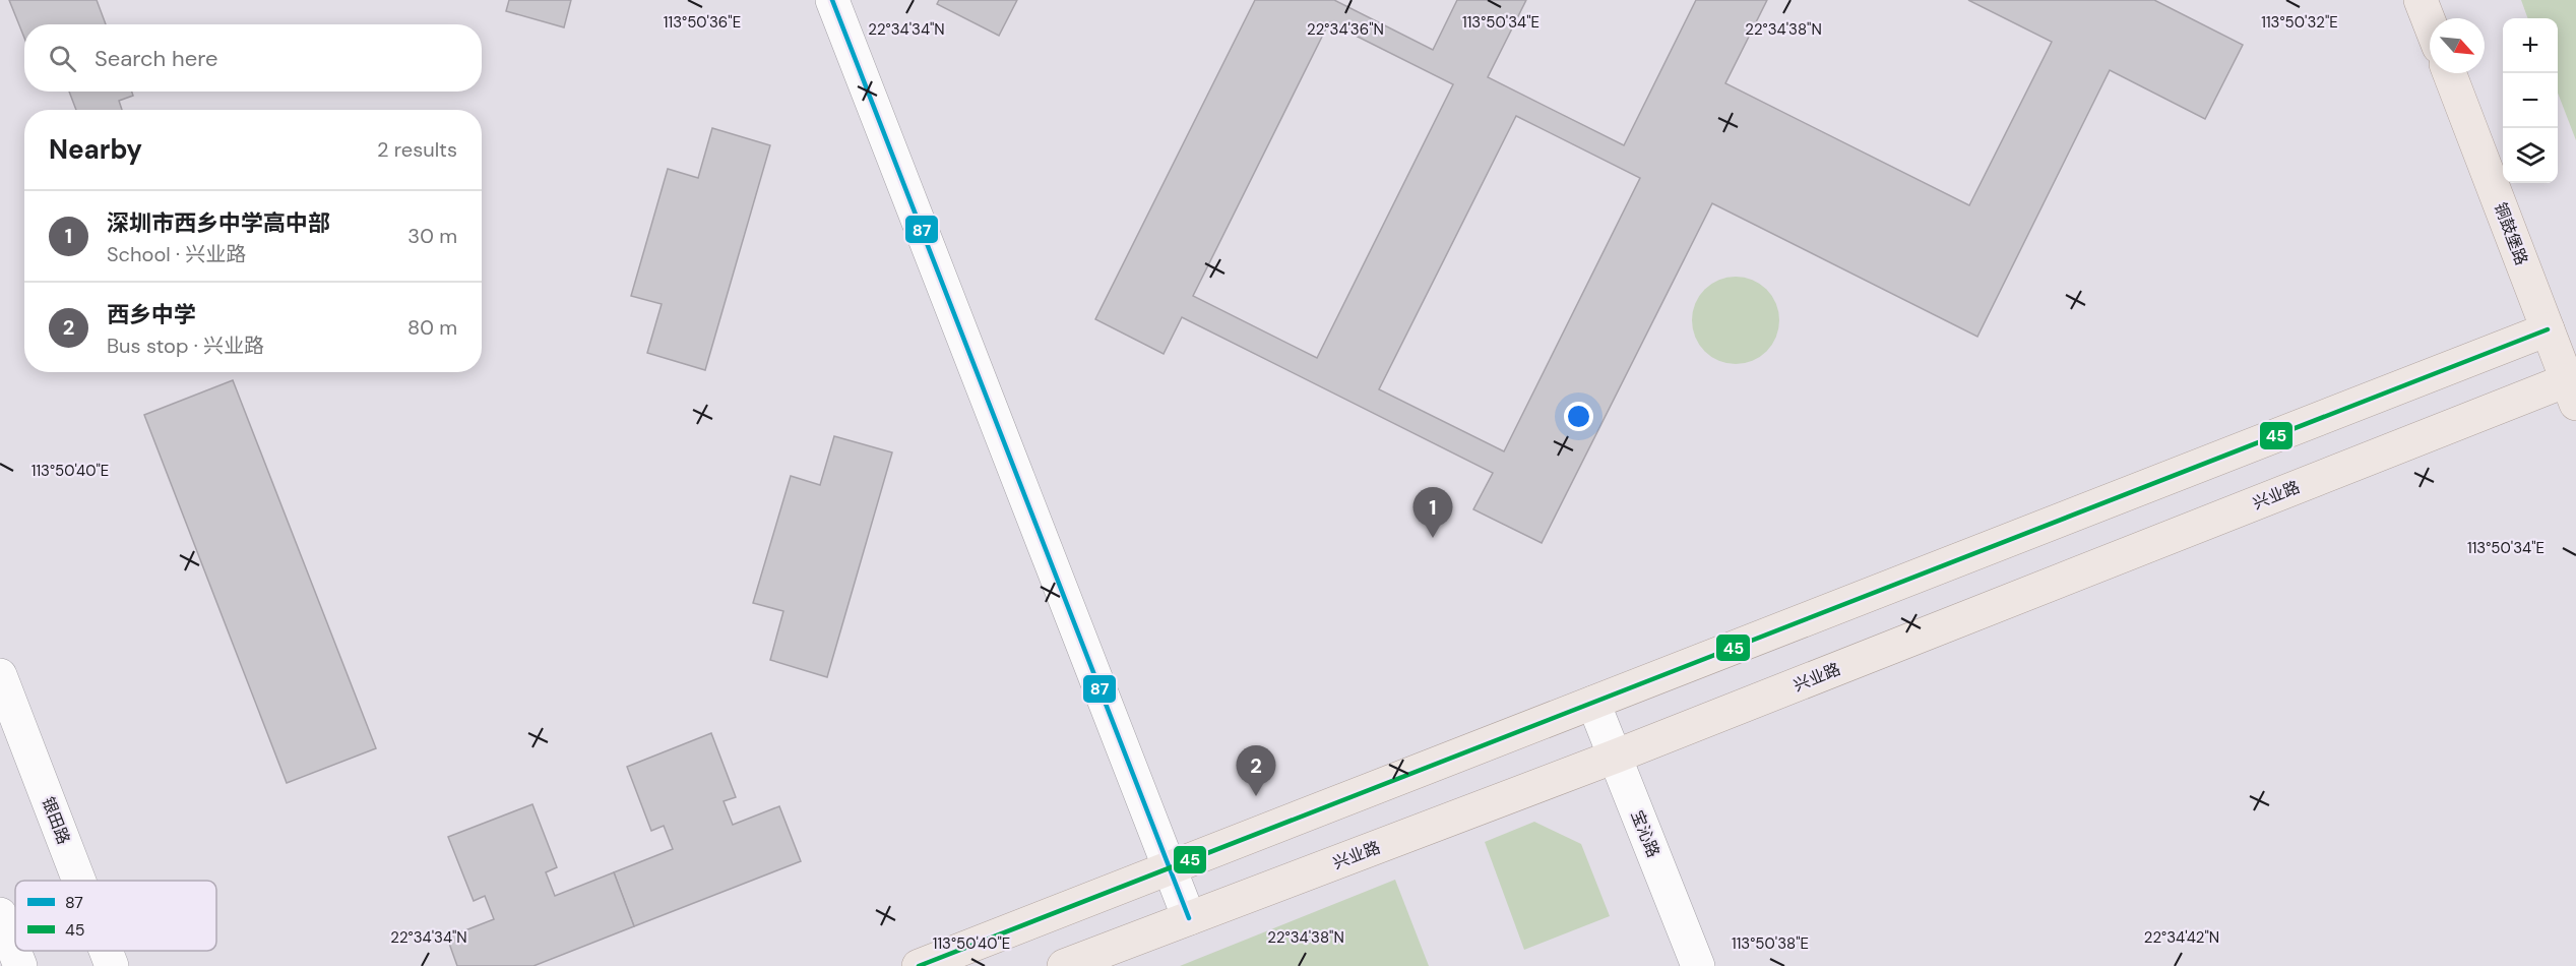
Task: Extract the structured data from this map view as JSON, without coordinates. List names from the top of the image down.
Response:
{
  "streets": {
    "main road": ["铜鼓堡路", "兴业路"],
    "street": ["银田路", "宝沁路"]
  },
  "crossings": [
    ["铜鼓堡路", "兴业路"],
    ["兴业路", "宝沁路"]
  ],
  "lines": ["transit line 87", "transit line 45"],
  "legend": ["87", "45"],
  "north": "bottom right",
  "page": {
    "map_buttons": ["+", "−"],
    "search": "Search here",
    "heading": ["Nearby", "2 results"],
    "list": [
      {
        "mark": "1",
        "name": "深圳市西乡中学高中部",
        "note": "School · 兴业路",
        "value": "30 m"
      },
      {
        "mark": "2",
        "name": "西乡中学",
        "note": "Bus stop · 兴业路",
        "value": "80 m"
      }
    ],
    "pins": ["1", "2"]
  },
  "coordinates": [
    "113°50'32\"E",
    "113°50'36\"E",
    "113°50'34\"E",
    "22°34'34\"N",
    "22°34'36\"N",
    "22°34'38\"N",
    "113°50'40\"E",
    "22°34'42\"N",
    "113°50'38\"E"
  ]
}
